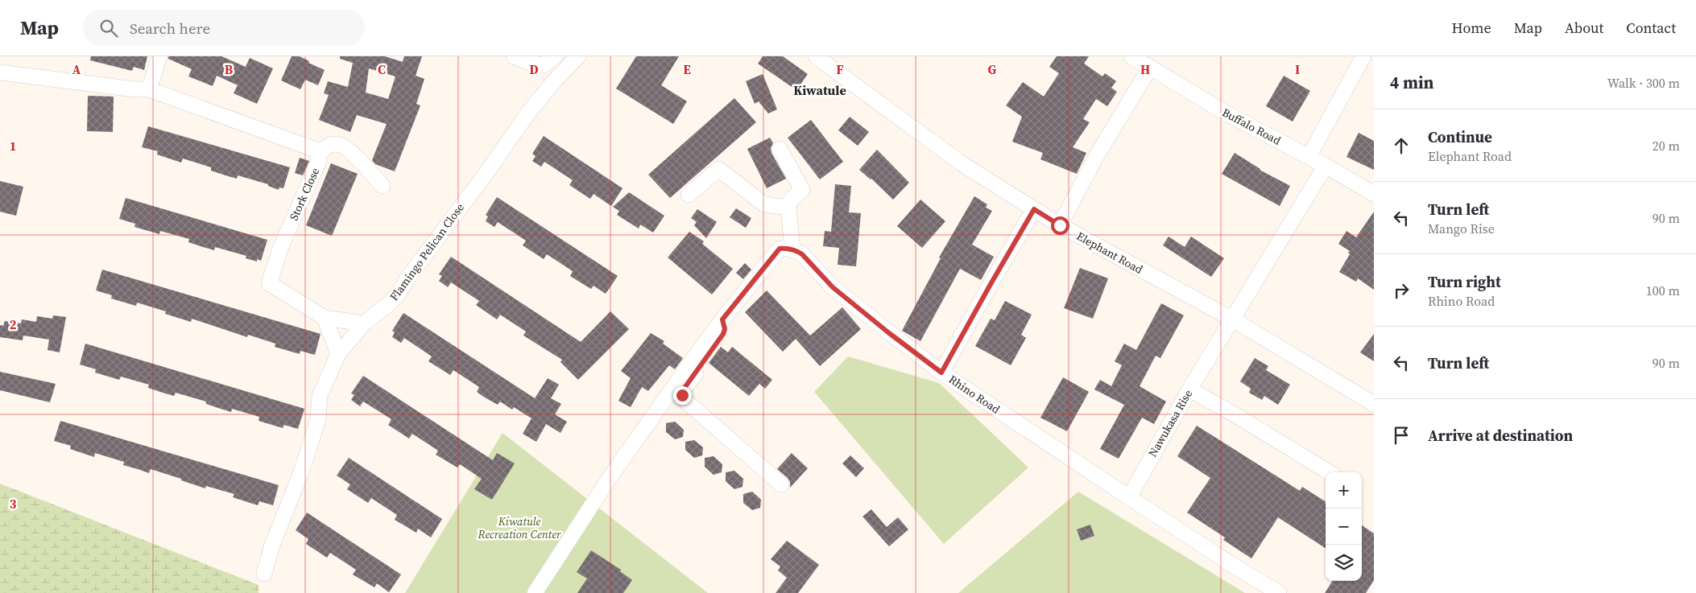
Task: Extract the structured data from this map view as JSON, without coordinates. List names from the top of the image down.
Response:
{
  "streets": {
    "street": [
      "Buffalo Road",
      "Stork Close",
      "Flamingo Pelican Close",
      "Elephant Road",
      "Rhino Road",
      "Nawukasa Rise"
    ]
  },
  "crossings": [
    ["Buffalo Road", "Nawukasa Rise"],
    ["Stork Close", "Flamingo Pelican Close"],
    ["Elephant Road", "Nawukasa Rise"],
    ["Rhino Road", "Nawukasa Rise"]
  ],
  "districts": ["Kiwatule"],
  "parks": ["Kiwatule Recreation Center"],
  "page": {
    "header": "Map",
    "search": "Search here",
    "nav": [
      "Home",
      "Map",
      "About",
      "Contact"
    ],
    "heading": ["4 min", "Walk · 300 m"],
    "list": [
      ["Continue", "Elephant Road", "20 m"],
      ["Turn left", "Mango Rise", "90 m"],
      ["Turn right", "Rhino Road", "100 m"],
      ["Turn left", "90 m"],
      "Arrive at destination"
    ],
    "map_buttons": ["+", "−"]
  },
  "grid": {
    "columns": [
      "A",
      "B",
      "C",
      "D",
      "E",
      "F",
      "G",
      "H",
      "I"
    ],
    "rows": ["1", "2", "3"]
  }
}
